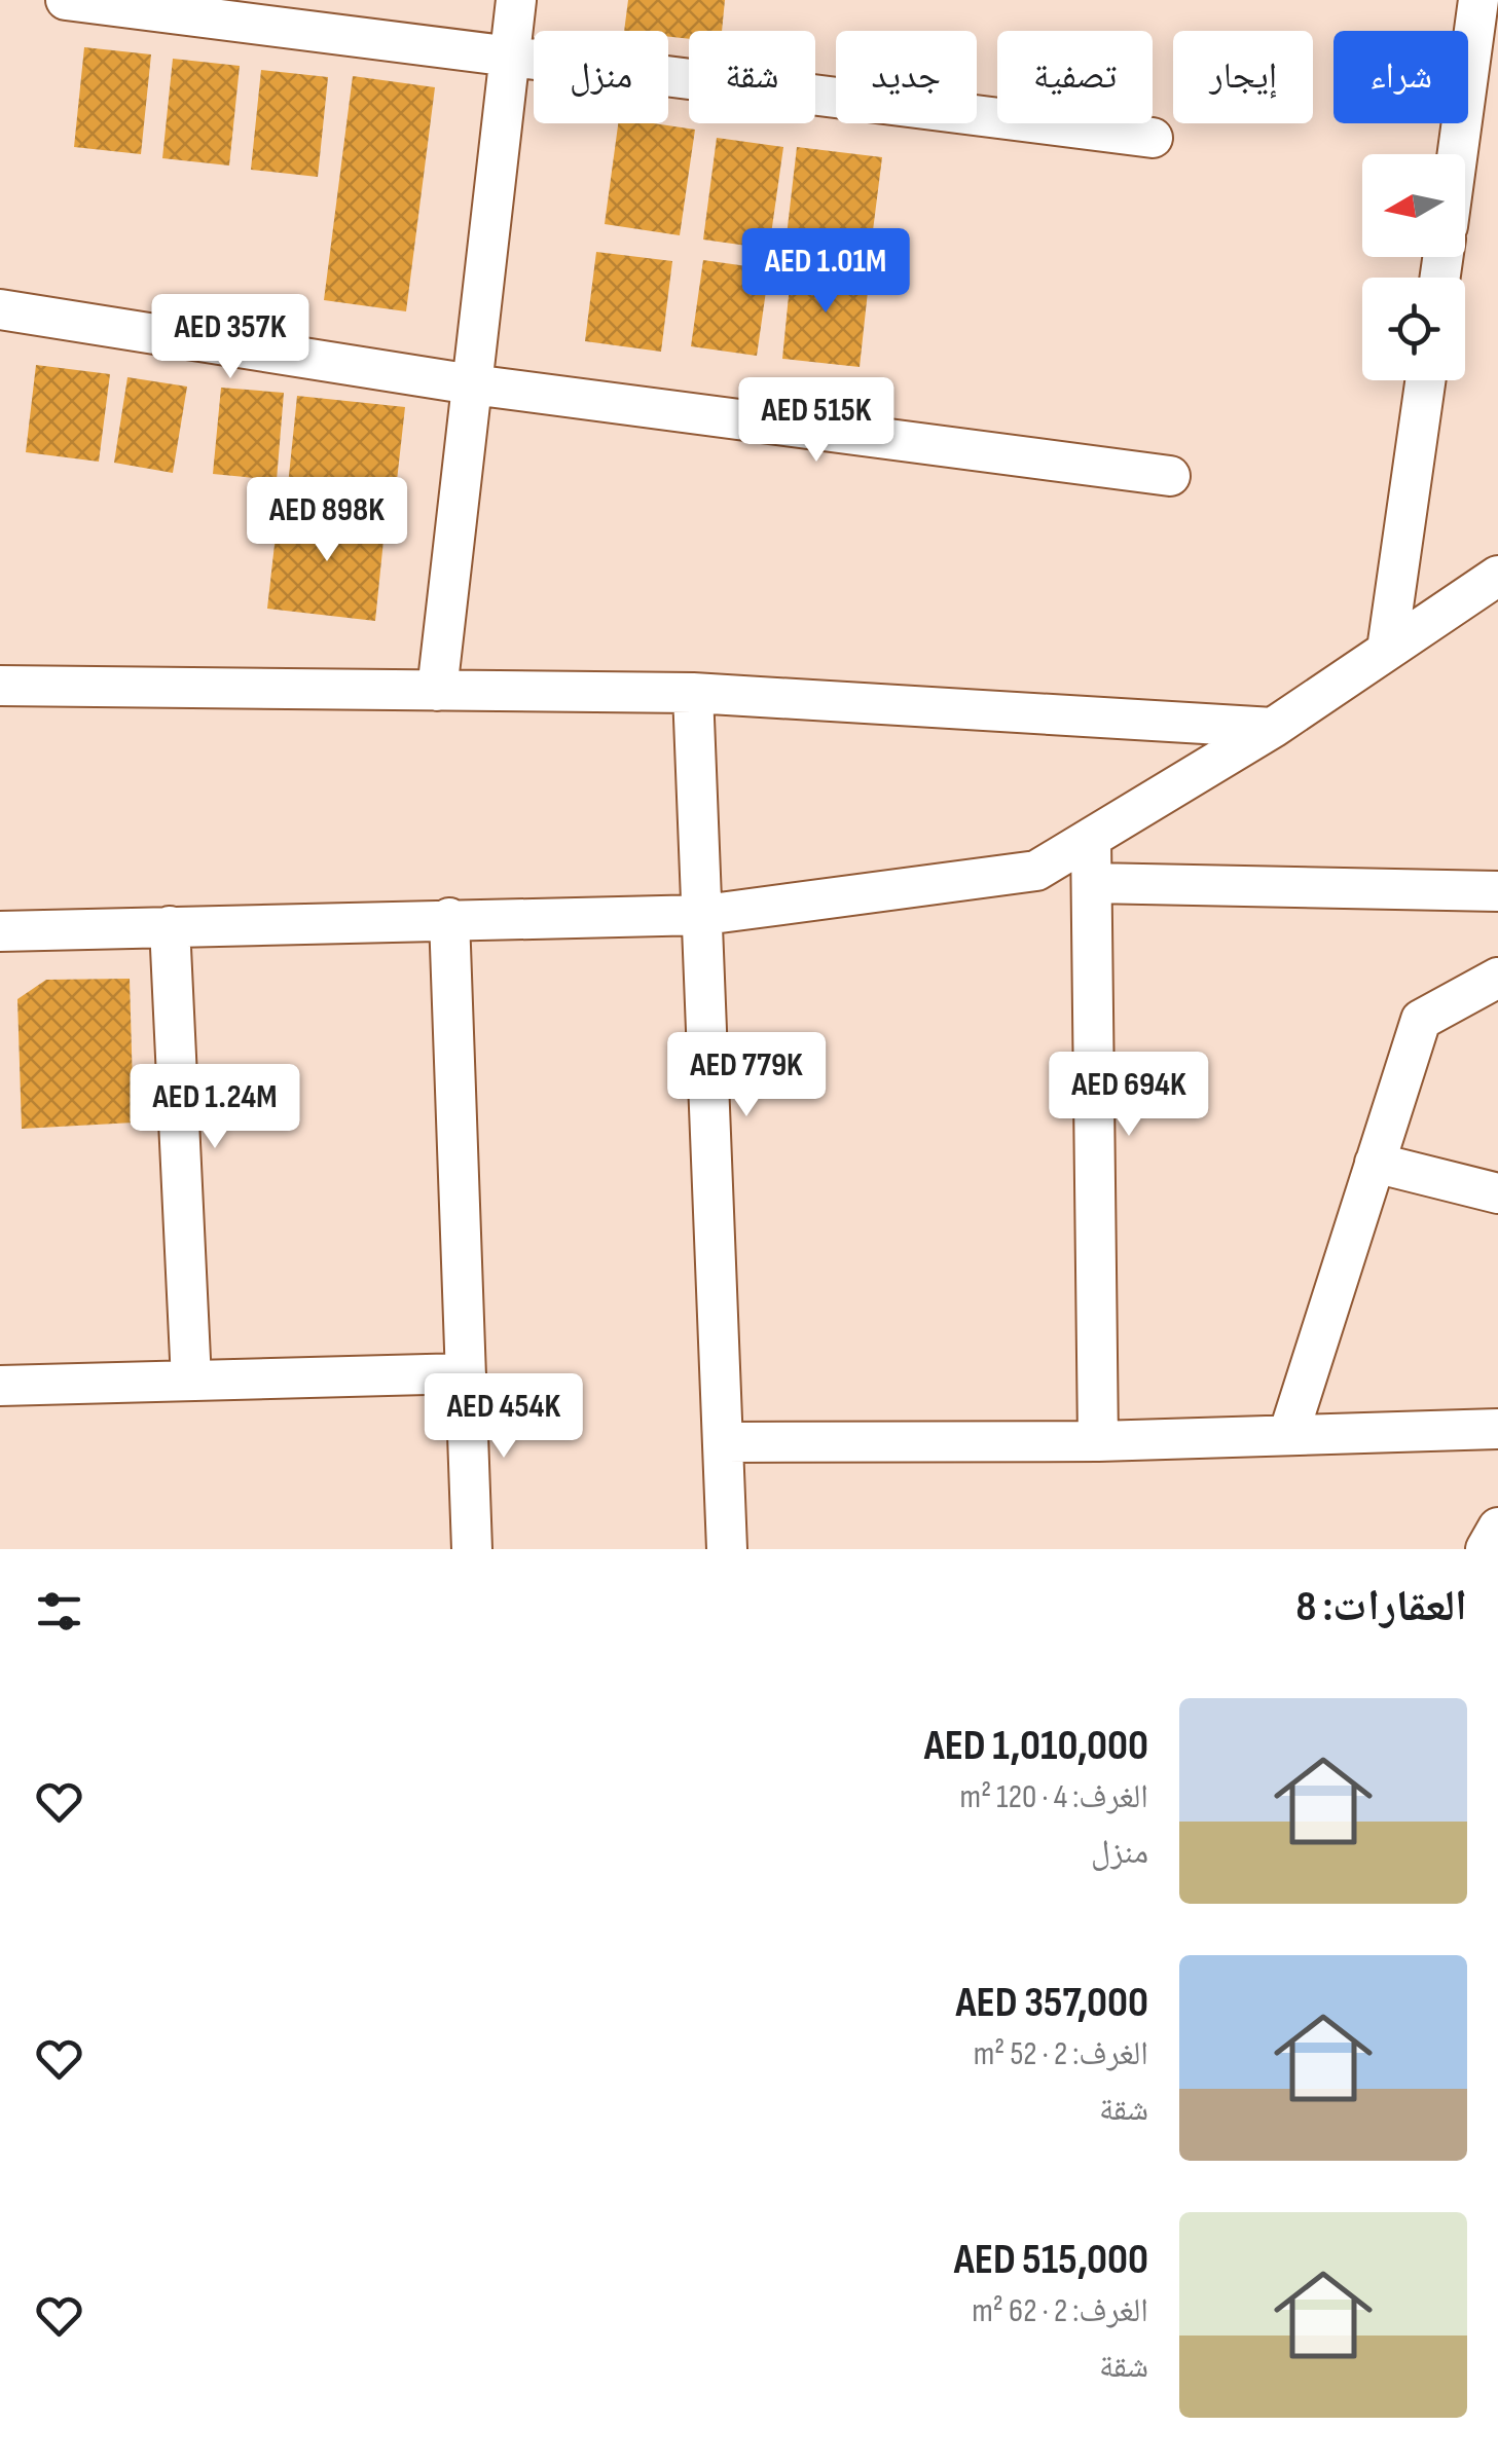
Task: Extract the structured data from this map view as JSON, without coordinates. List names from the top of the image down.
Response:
{
  "north": "left",
  "page": {
    "chip": [
      "شراء",
      "إيجار",
      "تصفية",
      "جديد",
      "شقة",
      "منزل"
    ],
    "price": [
      "AED 1.01M",
      "AED 357K",
      "AED 515K",
      "AED 898K",
      "AED 779K",
      "AED 694K",
      "AED 1.24M",
      "AED 454K"
    ],
    "heading": "العقارات: 8",
    "list": [
      {
        "name": "AED 1,010,000",
        "note": "الغرف: 4 · 120 m² · منزل"
      },
      {
        "name": "AED 357,000",
        "note": "الغرف: 2 · 52 m² · شقة"
      },
      {
        "name": "AED 515,000",
        "note": "الغرف: 2 · 62 m² · شقة"
      }
    ]
  }
}
